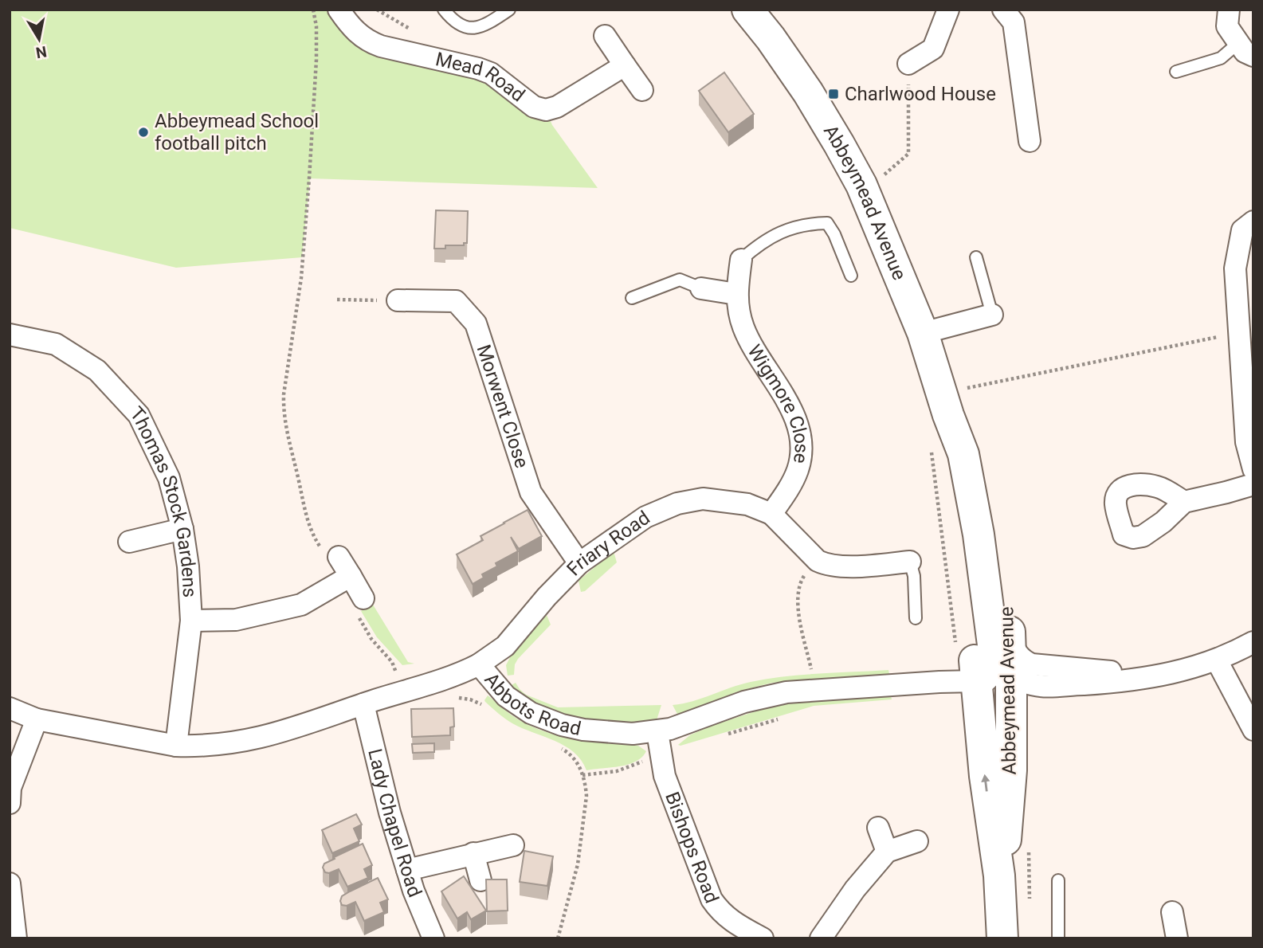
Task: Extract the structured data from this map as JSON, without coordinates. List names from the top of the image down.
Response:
{
  "streets": {
    "street": [
      "Mead Road",
      "Abbeymead Avenue",
      "Wigmore Close",
      "Morwent Close",
      "Thomas Stock Gardens",
      "Friary Road",
      "Abbots Road",
      "Lady Chapel Road",
      "Bishops Road"
    ]
  },
  "crossings": [
    ["Abbeymead Avenue", "Abbots Road"],
    ["Wigmore Close", "Friary Road"],
    ["Morwent Close", "Friary Road"],
    ["Thomas Stock Gardens", "Abbots Road"],
    ["Friary Road", "Abbots Road"],
    ["Abbots Road", "Lady Chapel Road"],
    ["Abbots Road", "Bishops Road"]
  ],
  "places": {
    "transit": ["Charlwood House"],
    "other": ["Abbeymead School football pitch"]
  },
  "north": "bottom"
}
